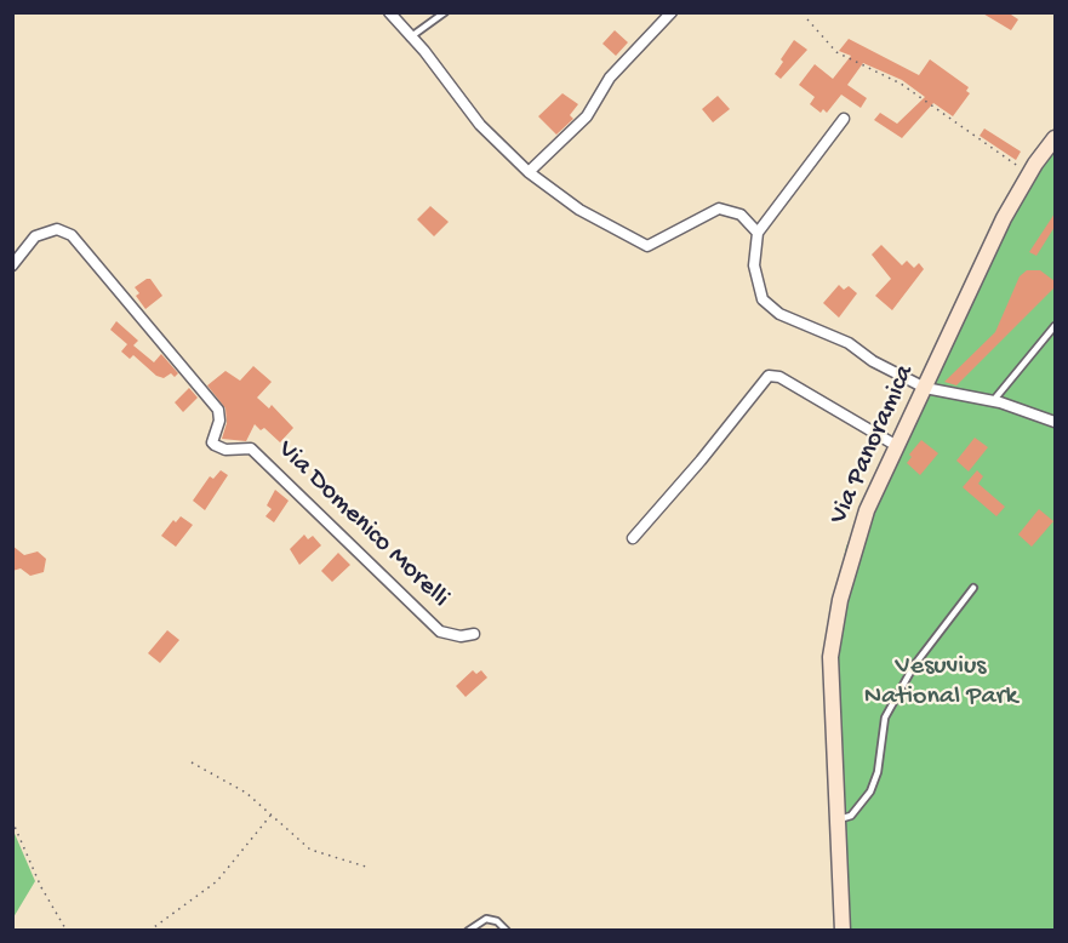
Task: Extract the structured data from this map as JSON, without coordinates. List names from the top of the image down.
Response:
{
  "streets": {
    "street": ["Via Panoramica", "Via Domenico Morelli"]
  },
  "parks": ["Vesuvius National Park"]
}
